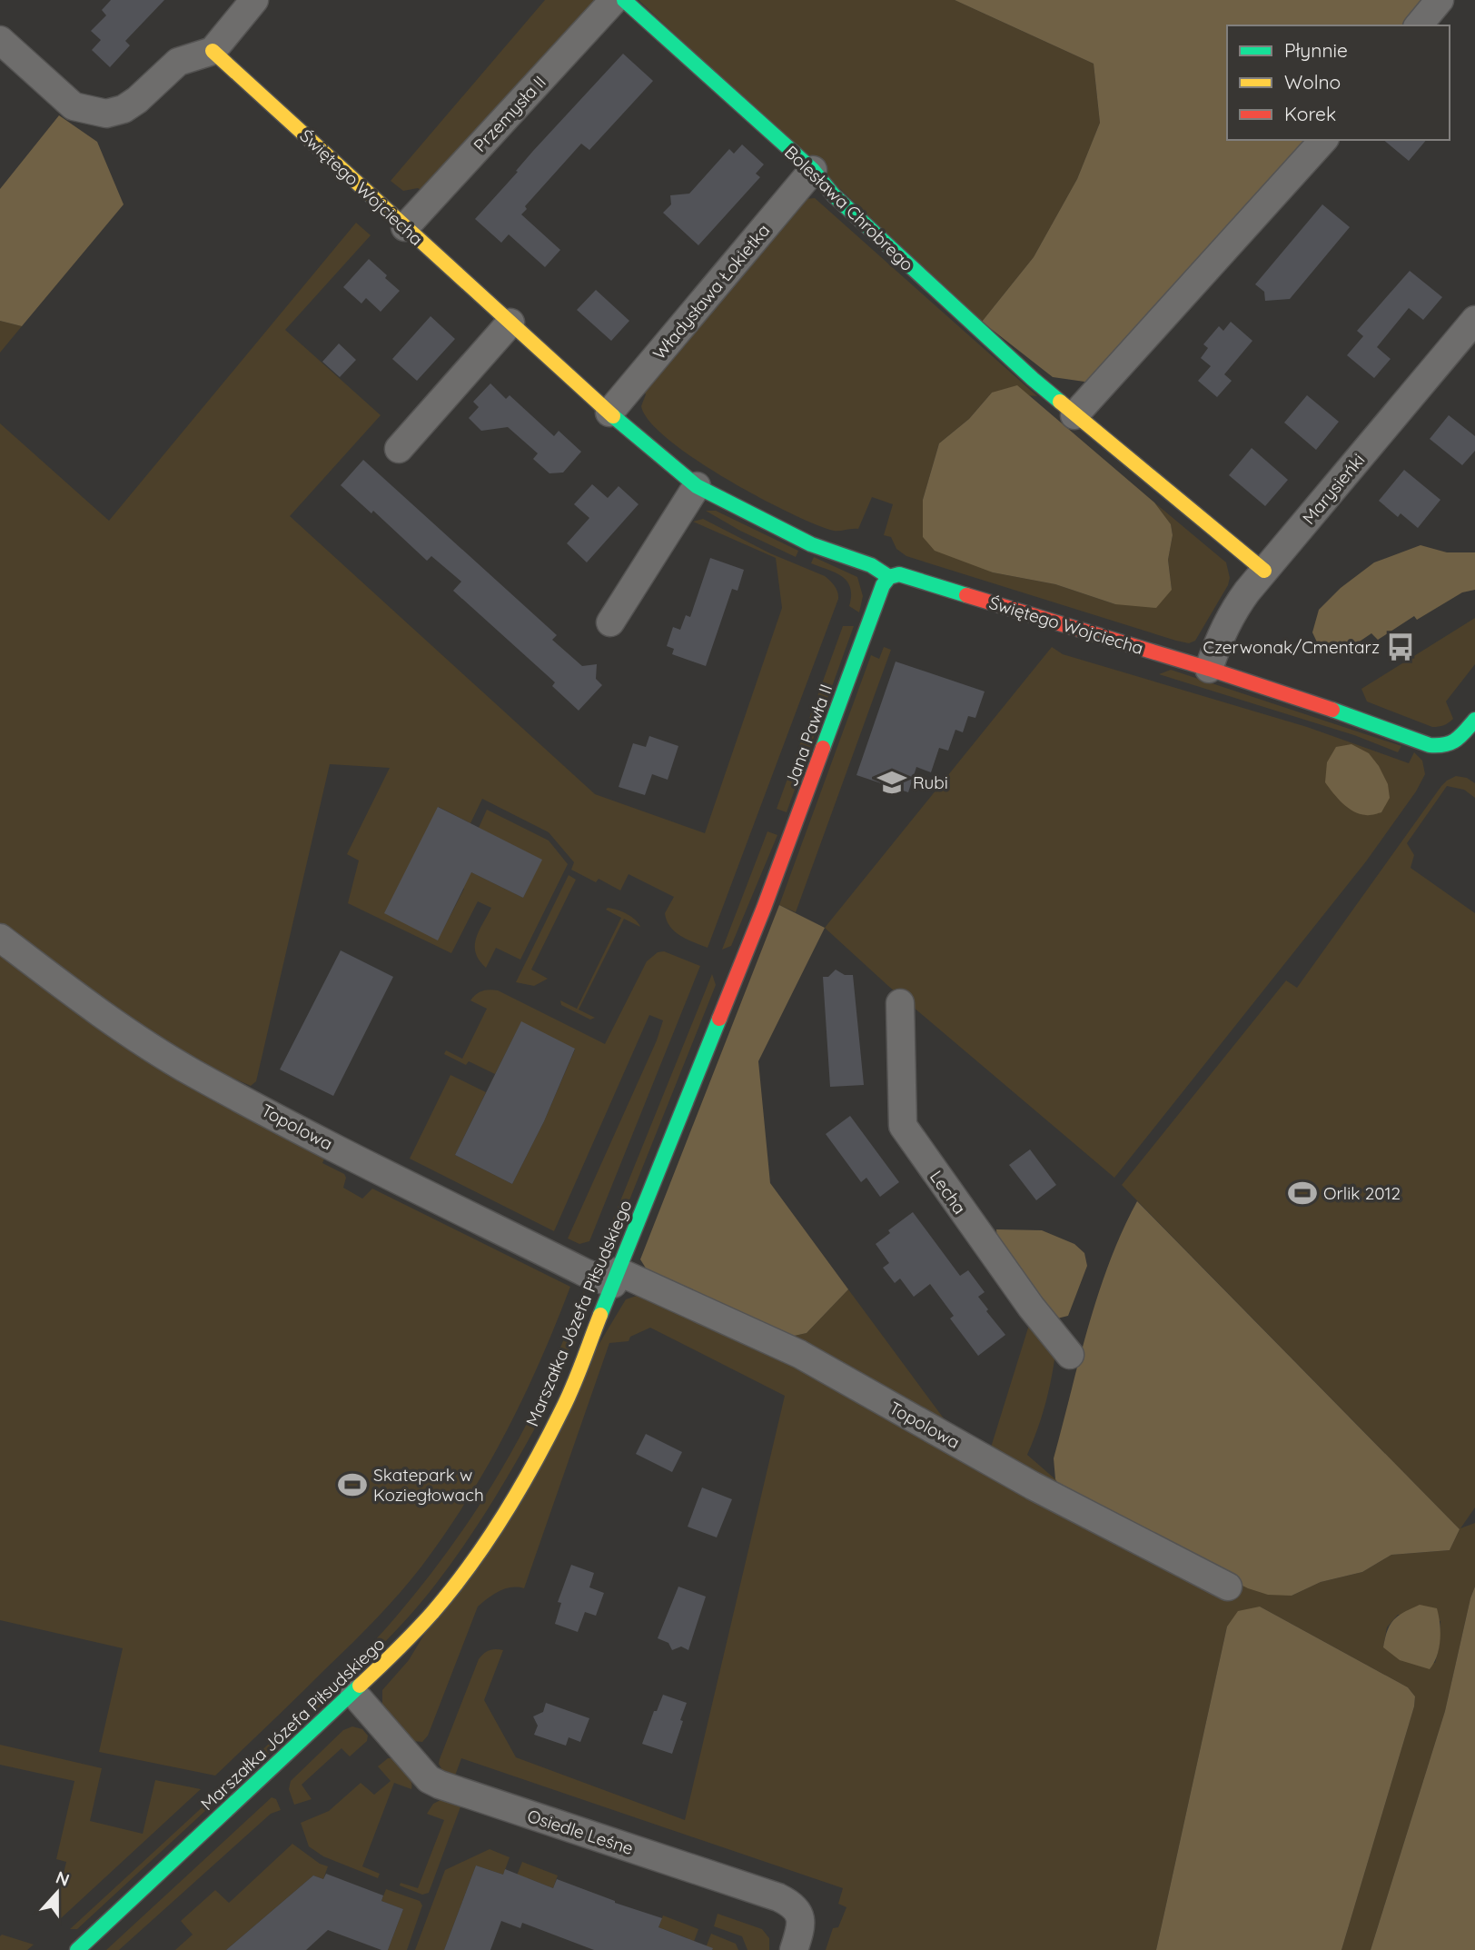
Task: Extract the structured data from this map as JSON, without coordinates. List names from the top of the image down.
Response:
{
  "streets": {
    "street": [
      "Przemysła II",
      "Świętego Wojciecha",
      "Bolesława Chrobrego",
      "Władysława Łokietka",
      "Marysieńki",
      "Jana Pawła II",
      "Topolowa",
      "Lecha",
      "Marszałka Józefa Piłsudskiego",
      "Osiedle Leśne"
    ]
  },
  "crossings": [
    ["Przemysła II", "Świętego Wojciecha"],
    ["Świętego Wojciecha", "Władysława Łokietka"],
    ["Świętego Wojciecha", "Marysieńki"],
    ["Świętego Wojciecha", "Jana Pawła II"],
    ["Bolesława Chrobrego", "Władysława Łokietka"],
    ["Bolesława Chrobrego", "Marysieńki"],
    ["Jana Pawła II", "Marszałka Józefa Piłsudskiego"],
    ["Topolowa", "Marszałka Józefa Piłsudskiego"],
    ["Marszałka Józefa Piłsudskiego", "Osiedle Leśne"]
  ],
  "places": {
    "bus stop": ["Czerwonak/Cmentarz"],
    "school or university": ["Rubi"],
    "sports": ["Orlik 2012", "Skatepark w Koziegłowach"]
  },
  "legend": ["Płynnie", "Wolno", "Korek"],
  "north": "top"
}
